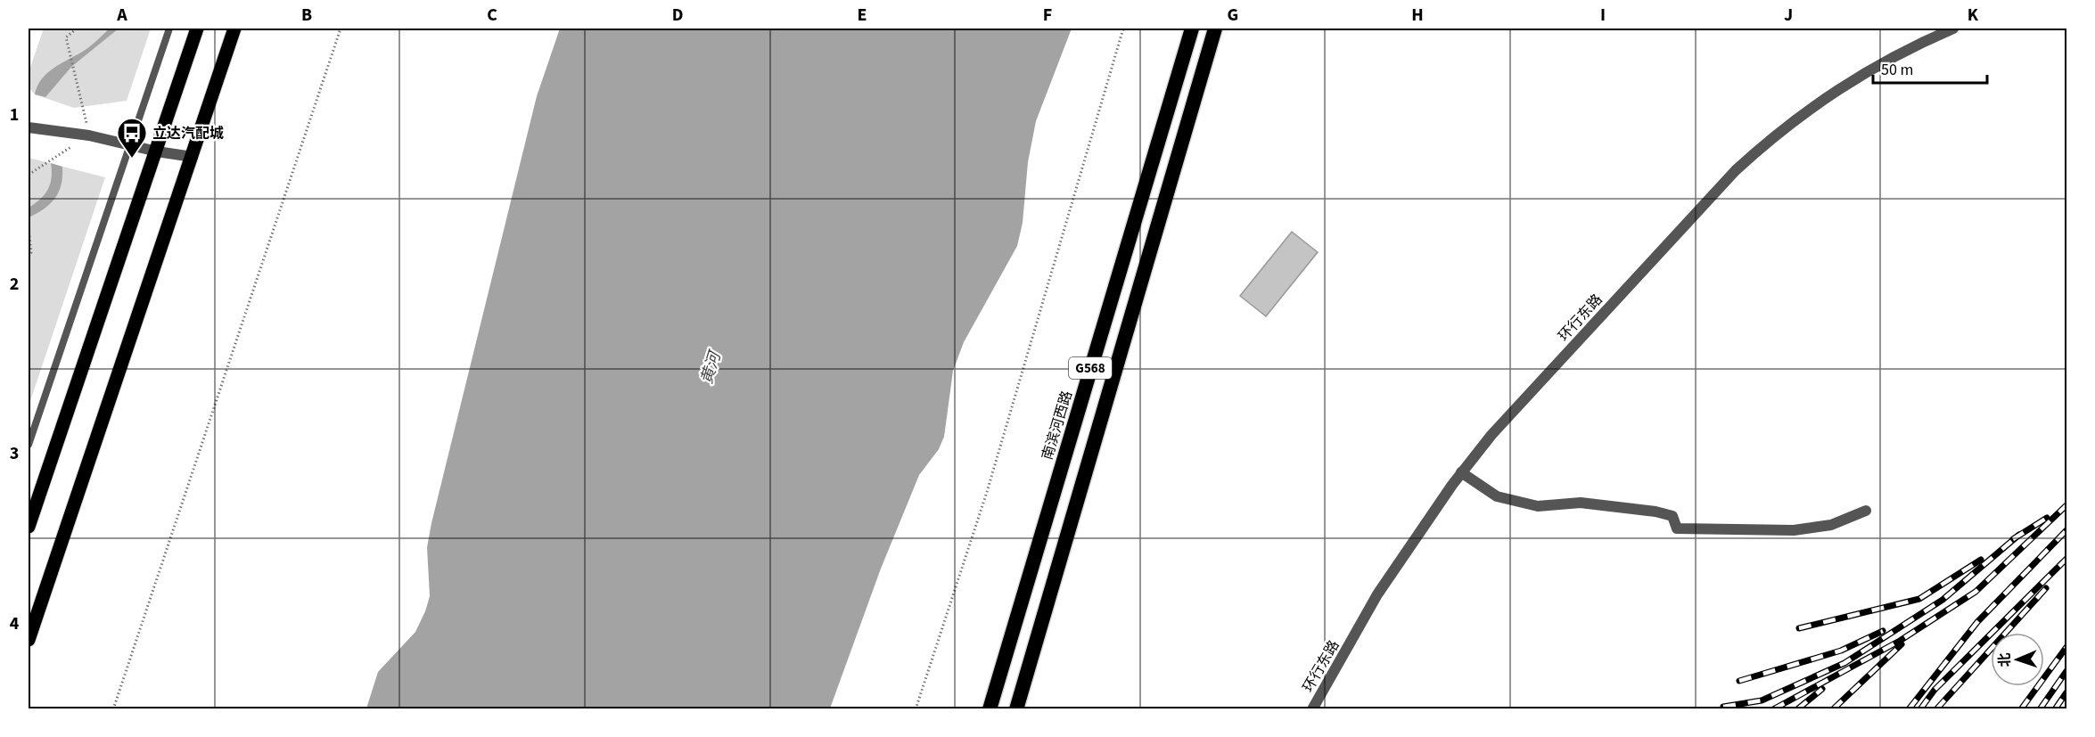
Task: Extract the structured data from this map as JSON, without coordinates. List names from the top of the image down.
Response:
{
  "streets": {
    "highway": ["G568", "南滨河西路"],
    "street": ["环行东路"]
  },
  "water": ["黄河"],
  "places": {
    "bus stop": ["立达汽配城"]
  },
  "scale_bar": "50 m",
  "north": "left",
  "grid": {
    "columns": [
      "A",
      "B",
      "C",
      "D",
      "E",
      "F",
      "G",
      "H",
      "I",
      "J",
      "K"
    ],
    "rows": [
      "1",
      "2",
      "3",
      "4"
    ]
  }
}
